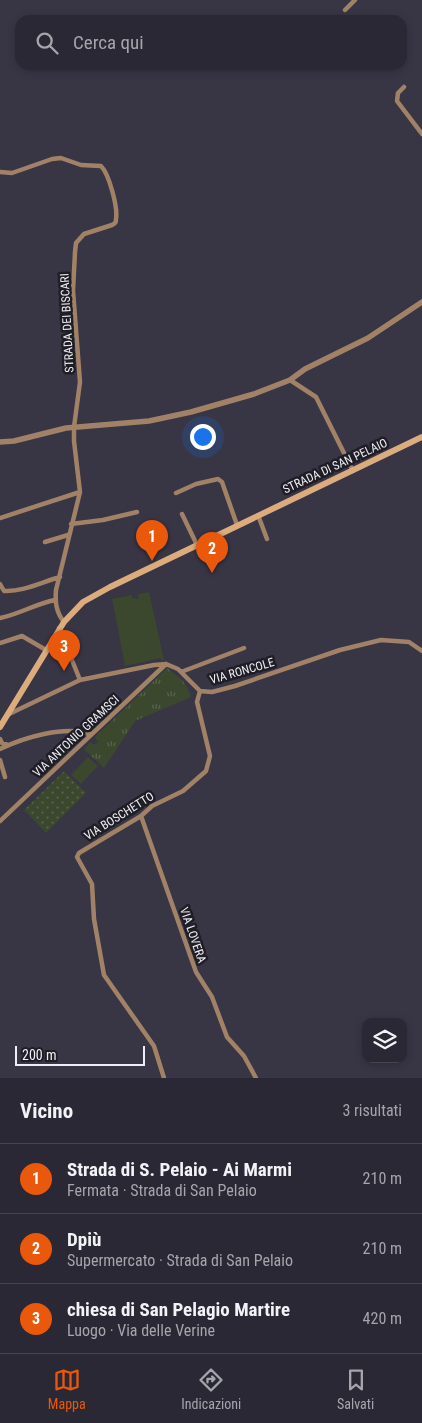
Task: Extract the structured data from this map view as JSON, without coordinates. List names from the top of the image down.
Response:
{
  "streets": {
    "main road": ["STRADA DI SAN PELAIO"],
    "street": [
      "STRADA DEI BISCARI",
      "VIA RONCOLE",
      "VIA ANTONIO GRAMSCI",
      "VIA BOSCHETTO",
      "VIA LOVERA"
    ]
  },
  "crossings": [
    ["VIA RONCOLE", "VIA ANTONIO GRAMSCI"],
    ["VIA RONCOLE", "VIA BOSCHETTO"],
    ["VIA BOSCHETTO", "VIA LOVERA"]
  ],
  "scale_bar": "200 m",
  "page": {
    "search": "Cerca qui",
    "pins": ["1", "2", "3"],
    "scale": "200 m",
    "heading": ["Vicino", "3 risultati"],
    "list": [
      {
        "mark": "1",
        "name": "Strada di S. Pelaio - Ai Marmi",
        "note": "Fermata · Strada di San Pelaio",
        "value": "210 m"
      },
      {
        "mark": "2",
        "name": "Dpiù",
        "note": "Supermercato · Strada di San Pelaio",
        "value": "210 m"
      },
      {
        "mark": "3",
        "name": "chiesa di San Pelagio Martire",
        "note": "Luogo · Via delle Verine",
        "value": "420 m"
      }
    ],
    "nav": ["Mappa", "Indicazioni", "Salvati"]
  }
}
